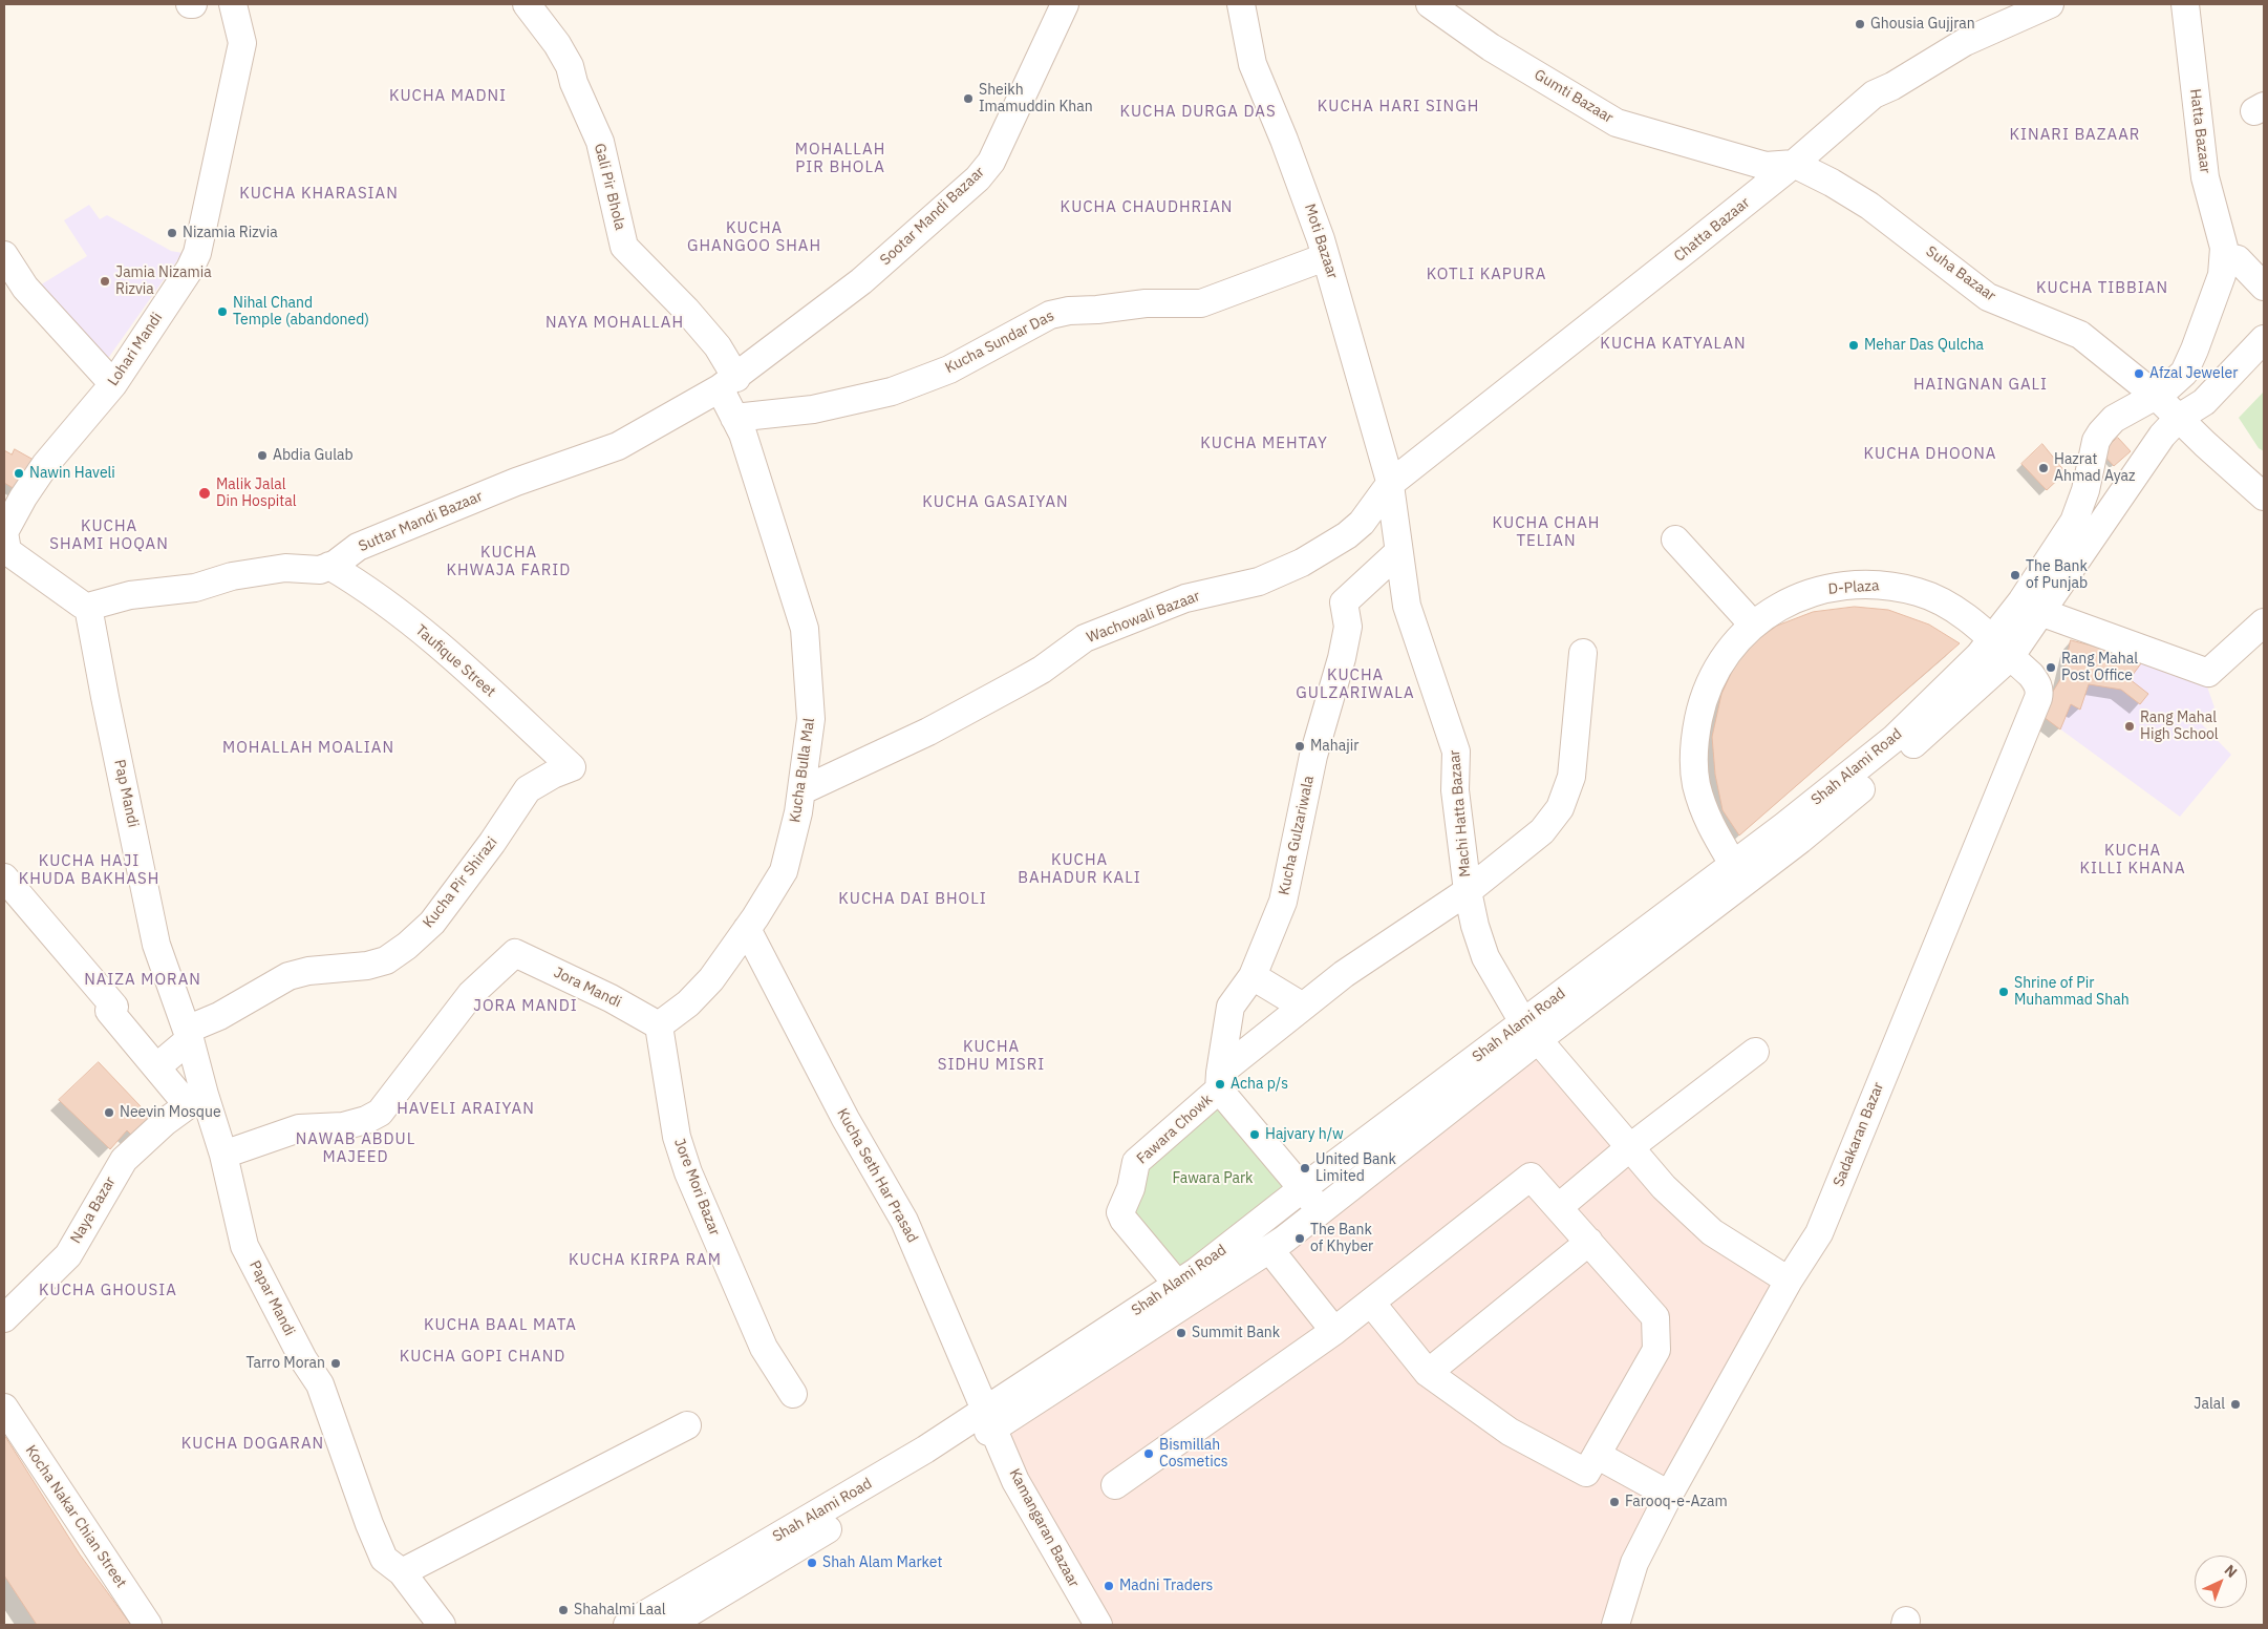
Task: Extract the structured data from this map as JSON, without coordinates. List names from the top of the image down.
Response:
{
  "streets": {
    "street": [
      "Gumti Bazaar",
      "Hatta Bazaar",
      "Gali Pir Bhola",
      "Sootar Mandi Bazaar",
      "Chatta Bazaar",
      "Moti Bazaar",
      "Suha Bazaar",
      "Kucha Sundar Das",
      "Lohari Mandi",
      "Suttar Mandi Bazaar",
      "D-Plaza",
      "Wachowali Bazaar",
      "Taufique Street",
      "Shah Alami Road",
      "Kucha Bulla Mal",
      "Pap Mandi",
      "Machi Hatta Bazaar",
      "Kucha Gulzariwala",
      "Kucha Pir Shirazi",
      "Jora Mandi",
      "Fawara Chowk",
      "Sadakaran Bazar",
      "Kucha Seth Har Prasad",
      "Jore Mori Bazar",
      "Naya Bazar",
      "Papar Mandi",
      "Kocha Nakar Chian Street",
      "Kamangaran Bazaar"
    ]
  },
  "crossings": [
    ["Gumti Bazaar", "Chatta Bazaar"],
    ["Gumti Bazaar", "Suha Bazaar"],
    ["Hatta Bazaar", "Shah Alami Road"],
    ["Gali Pir Bhola", "Sootar Mandi Bazaar"],
    ["Gali Pir Bhola", "Kucha Sundar Das"],
    ["Gali Pir Bhola", "Suttar Mandi Bazaar"],
    ["Gali Pir Bhola", "Kucha Bulla Mal"],
    ["Sootar Mandi Bazaar", "Suttar Mandi Bazaar"],
    ["Chatta Bazaar", "Moti Bazaar"],
    ["Chatta Bazaar", "Suha Bazaar"],
    ["Chatta Bazaar", "Wachowali Bazaar"],
    ["Chatta Bazaar", "Machi Hatta Bazaar"],
    ["Moti Bazaar", "Kucha Sundar Das"],
    ["Moti Bazaar", "Wachowali Bazaar"],
    ["Moti Bazaar", "Machi Hatta Bazaar"],
    ["Suha Bazaar", "Shah Alami Road"],
    ["Kucha Sundar Das", "Kucha Bulla Mal"],
    ["Suttar Mandi Bazaar", "Taufique Street"],
    ["Suttar Mandi Bazaar", "Pap Mandi"],
    ["D-Plaza", "Shah Alami Road"],
    ["D-Plaza", "Sadakaran Bazar"],
    ["Wachowali Bazaar", "Kucha Bulla Mal"],
    ["Wachowali Bazaar", "Machi Hatta Bazaar"],
    ["Taufique Street", "Kucha Pir Shirazi"],
    ["Shah Alami Road", "Machi Hatta Bazaar"],
    ["Shah Alami Road", "Fawara Chowk"],
    ["Shah Alami Road", "Sadakaran Bazar"],
    ["Shah Alami Road", "Kucha Seth Har Prasad"],
    ["Shah Alami Road", "Kamangaran Bazaar"],
    ["Kucha Bulla Mal", "Jora Mandi"],
    ["Kucha Bulla Mal", "Kucha Seth Har Prasad"],
    ["Kucha Bulla Mal", "Jore Mori Bazar"],
    ["Pap Mandi", "Kucha Pir Shirazi"],
    ["Pap Mandi", "Naya Bazar"],
    ["Pap Mandi", "Papar Mandi"],
    ["Machi Hatta Bazaar", "Kucha Gulzariwala"],
    ["Machi Hatta Bazaar", "Sadakaran Bazar"],
    ["Kucha Gulzariwala", "Fawara Chowk"],
    ["Jora Mandi", "Jore Mori Bazar"],
    ["Jora Mandi", "Papar Mandi"],
    ["Kucha Seth Har Prasad", "Kamangaran Bazaar"],
    ["Naya Bazar", "Papar Mandi"]
  ],
  "districts": [
    "KUCHA MADNI",
    "KUCHA HARI SINGH",
    "KUCHA DURGA DAS",
    "KINARI BAZAAR",
    "MOHALLAH PIR BHOLA",
    "KUCHA KHARASIAN",
    "KUCHA CHAUDHRIAN",
    "KUCHA GHANGOO SHAH",
    "KOTLI KAPURA",
    "KUCHA TIBBIAN",
    "NAYA MOHALLAH",
    "KUCHA KATYALAN",
    "HAINGNAN GALI",
    "KUCHA MEHTAY",
    "KUCHA DHOONA",
    "KUCHA GASAIYAN",
    "KUCHA CHAH TELIAN",
    "KUCHA SHAMI HOQAN",
    "KUCHA KHWAJA FARID",
    "KUCHA GULZARIWALA",
    "MOHALLAH MOALIAN",
    "KUCHA KILLI KHANA",
    "KUCHA BAHADUR KALI",
    "KUCHA HAJI KHUDA BAKHASH",
    "KUCHA DAI BHOLI",
    "NAIZA MORAN",
    "JORA MANDI",
    "KUCHA SIDHU MISRI",
    "HAVELI ARAIYAN",
    "NAWAB ABDUL MAJEED",
    "KUCHA KIRPA RAM",
    "KUCHA GHOUSIA",
    "KUCHA BAAL MATA",
    "KUCHA GOPI CHAND",
    "KUCHA DOGARAN"
  ],
  "parks": ["Fawara Park"],
  "places": [
    "Ghousia Gujjran",
    "Sheikh Imamuddin Khan",
    "Nizamia Rizvia",
    "Jamia Nizamia Rizvia",
    "Nihal Chand Temple (abandoned)",
    "Mehar Das Qulcha",
    "Afzal Jeweler",
    "Abdia Gulab",
    "Hazrat Ahmad Ayaz",
    "Nawin Haveli",
    "Malik Jalal Din Hospital",
    "The Bank of Punjab",
    "Rang Mahal Post Office",
    "Rang Mahal High School",
    "Mahajir",
    "Shrine of Pir Muhammad Shah",
    "Acha p/s",
    "Neevin Mosque",
    "Hajvary h/w",
    "United Bank Limited",
    "The Bank of Khyber",
    "Summit Bank",
    "Tarro Moran",
    "Jalal",
    "Bismillah Cosmetics",
    "Farooq-e-Azam",
    "Shah Alam Market",
    "Madni Traders",
    "Shahalmi Laal"
  ],
  "north": "top right"
}
